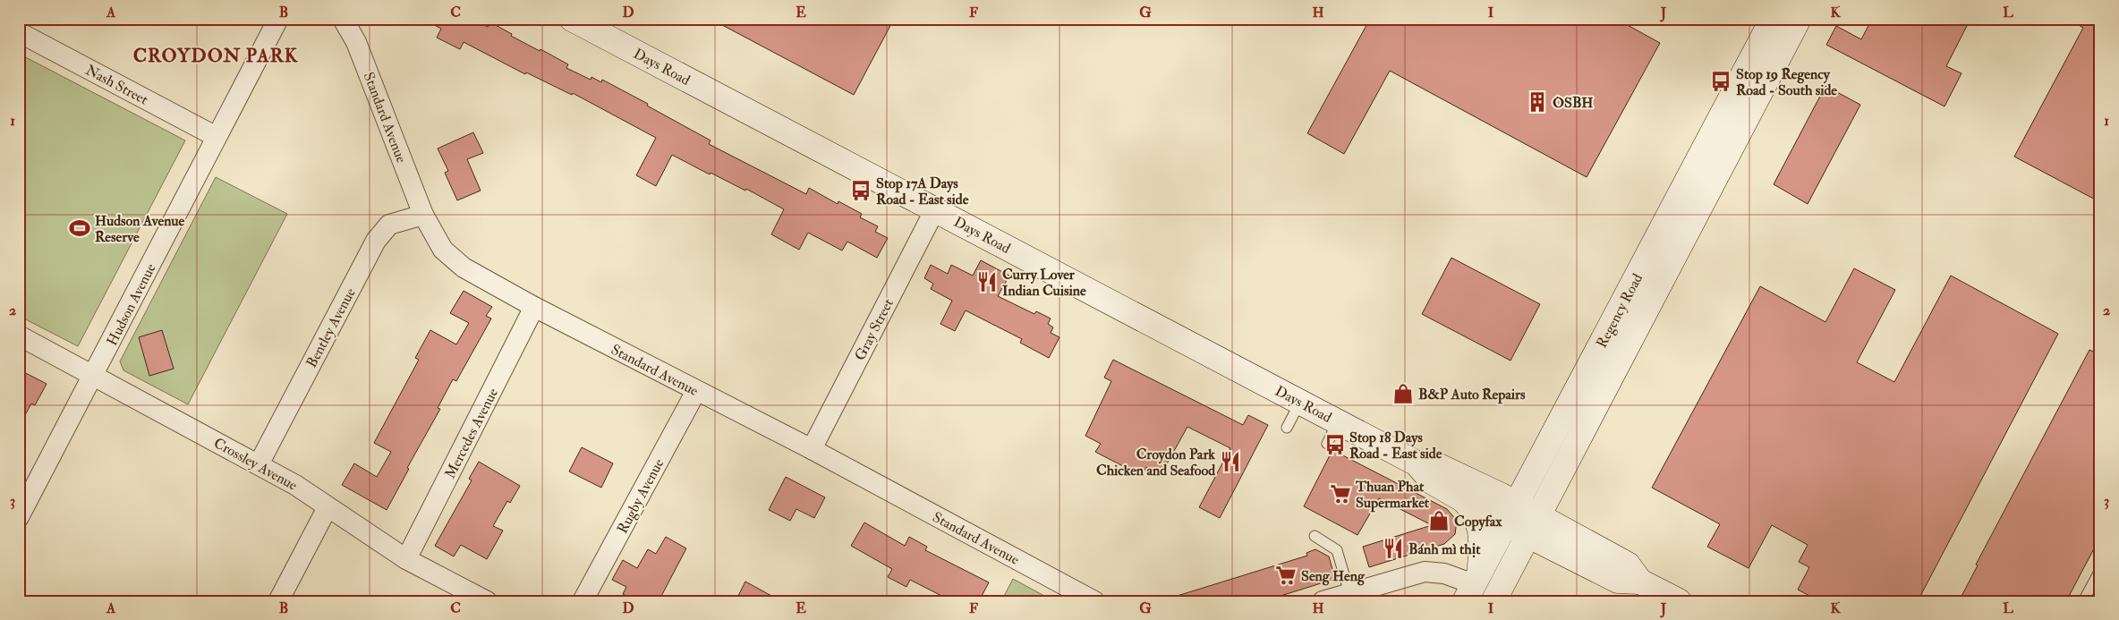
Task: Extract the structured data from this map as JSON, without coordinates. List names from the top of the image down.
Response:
{
  "streets": {
    "main road": ["Days Road", "Regency Road"],
    "street": [
      "Nash Street",
      "Standard Avenue",
      "Hudson Avenue",
      "Bentley Avenue",
      "Gray Street",
      "Mercedes Avenue",
      "Crossley Avenue",
      "Rugby Avenue"
    ]
  },
  "crossings": [
    ["Days Road", "Regency Road"],
    ["Days Road", "Gray Street"],
    ["Nash Street", "Hudson Avenue"],
    ["Standard Avenue", "Bentley Avenue"],
    ["Standard Avenue", "Gray Street"],
    ["Standard Avenue", "Mercedes Avenue"],
    ["Standard Avenue", "Rugby Avenue"],
    ["Hudson Avenue", "Crossley Avenue"],
    ["Bentley Avenue", "Crossley Avenue"],
    ["Mercedes Avenue", "Crossley Avenue"]
  ],
  "districts": ["CROYDON PARK"],
  "places": {
    "bus stop": ["Stop 19 Regency Road - South side", "Stop 17A Days Road - East side", "Stop 18 Days Road - East side"],
    "building": ["OSBH"],
    "sports": ["Hudson Avenue Reserve"],
    "restaurant": ["Curry Lover Indian Cuisine", "Croydon Park Chicken and Seafood", "Bánh mì thịt"],
    "shop": ["B&P Auto Repairs", "Copyfax"],
    "supermarket": ["Thuan Phat Supermarket", "Seng Heng"]
  },
  "grid": {
    "columns": [
      "A",
      "B",
      "C",
      "D",
      "E",
      "F",
      "G",
      "H",
      "I",
      "J",
      "K",
      "L"
    ],
    "rows": ["1", "2", "3"]
  }
}
